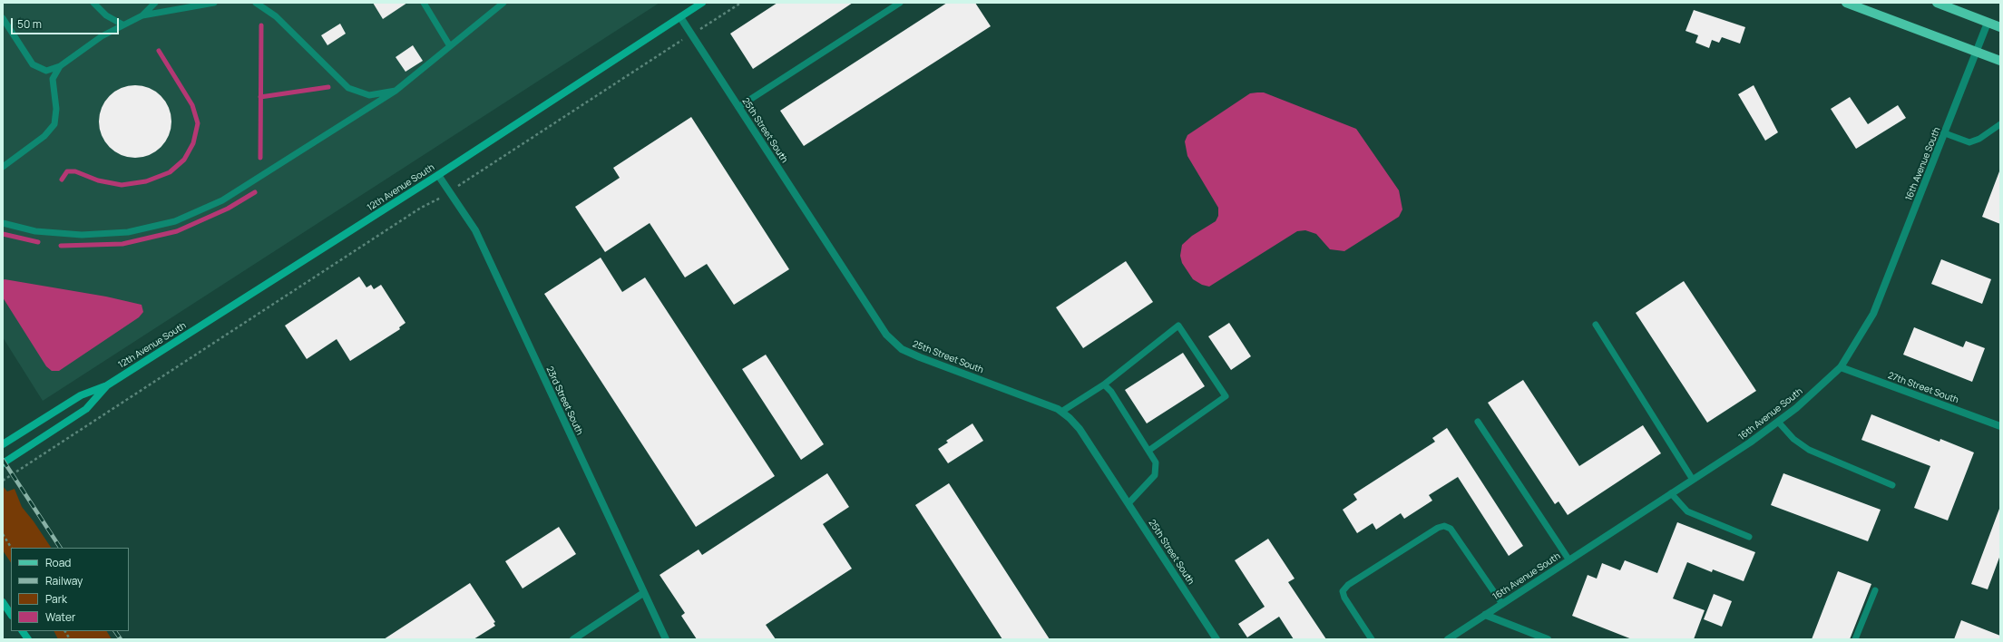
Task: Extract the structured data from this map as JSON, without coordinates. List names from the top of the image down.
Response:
{
  "streets": {
    "street": [
      "25th Street South",
      "16th Avenue South",
      "12th Avenue South",
      "27th Street South",
      "23rd Street South"
    ]
  },
  "crossings": [
    ["25th Street South", "12th Avenue South"],
    ["16th Avenue South", "27th Street South"],
    ["12th Avenue South", "23rd Street South"]
  ],
  "legend": [
    "Road",
    "Railway",
    "Park",
    "Water"
  ],
  "scale_bar": "50 m"
}
